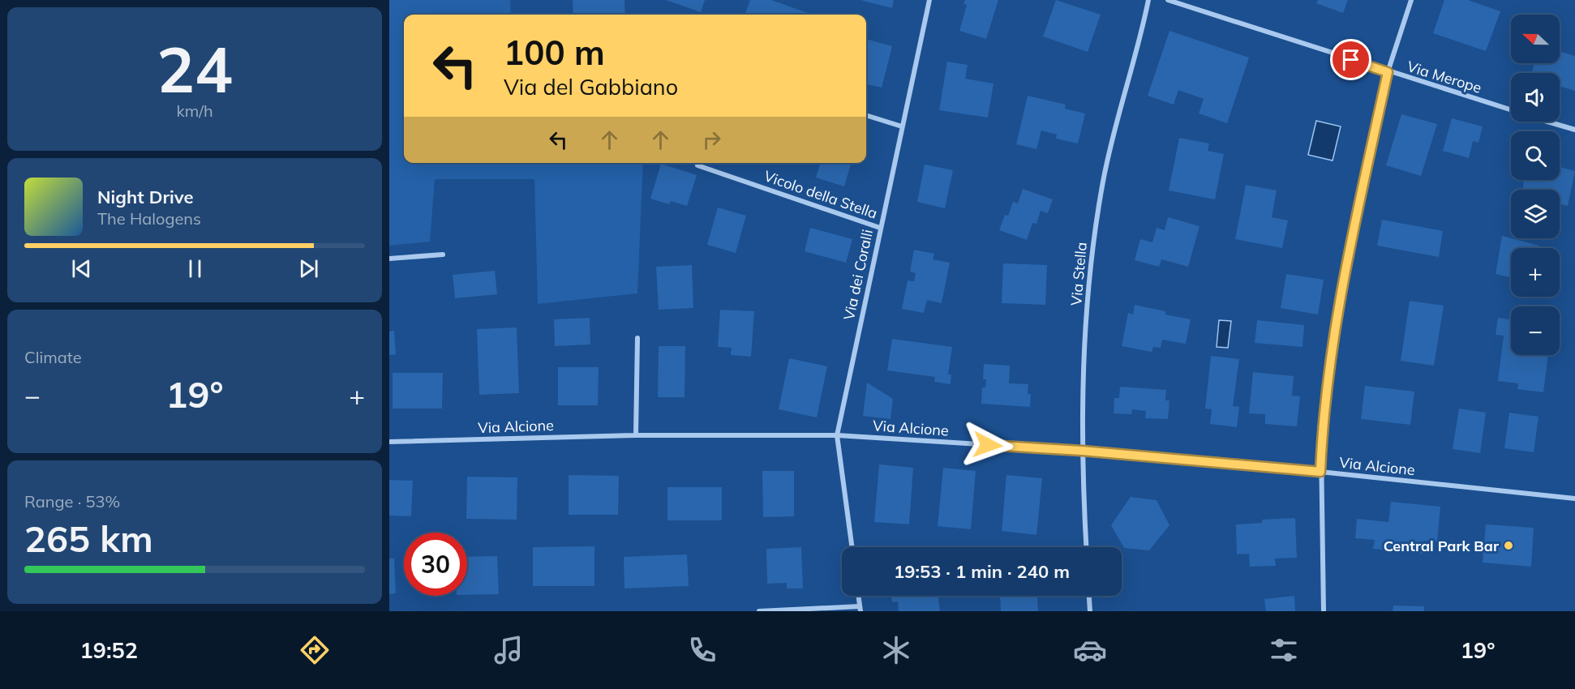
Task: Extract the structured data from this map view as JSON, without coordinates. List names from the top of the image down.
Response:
{
  "streets": {
    "street": [
      "Via Merope",
      "Vicolo della Stella",
      "Via Stella",
      "Via dei Coralli",
      "Via Alcione"
    ]
  },
  "crossings": [
    ["Vicolo della Stella", "Via dei Coralli"],
    ["Via Stella", "Via Alcione"],
    ["Via dei Coralli", "Via Alcione"]
  ],
  "places": ["Central Park Bar"],
  "north": "left",
  "page": {
    "tile": [
      ["24", "km/h"],
      "Climate",
      ["Range · 53%", "265 km"]
    ],
    "map_buttons": ["+", "−"],
    "turn": ["100 m", "Via del Gabbiano"],
    "song": ["Night Drive", "The Halogens"],
    "heat": ["−", "19°", "+"],
    "limit": "30",
    "trip": "19:53 · 1 min · 240 m",
    "tabs": ["19:52", "19°"]
  }
}
